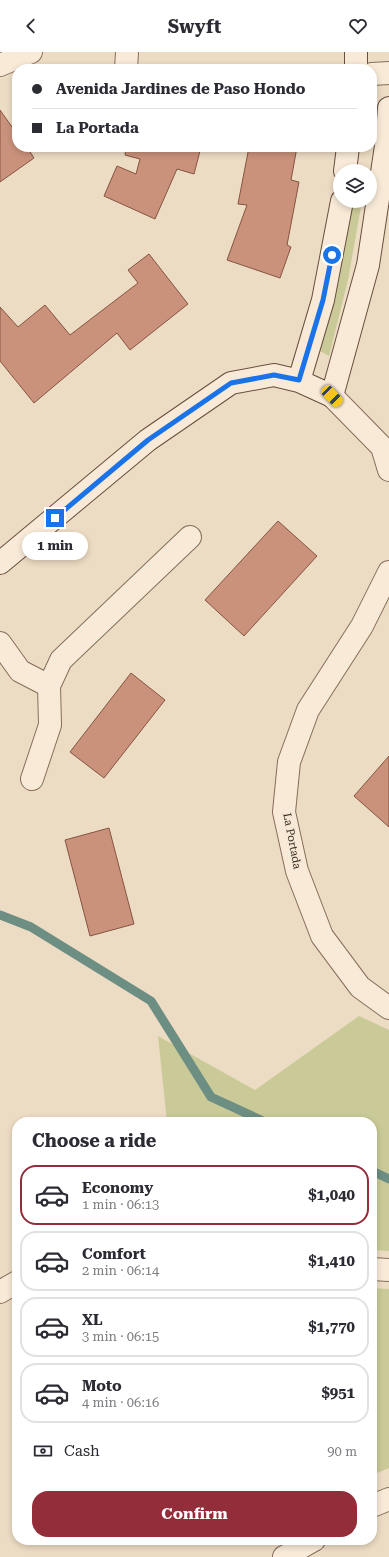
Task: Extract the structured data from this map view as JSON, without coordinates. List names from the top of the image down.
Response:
{
  "streets": {
    "street": ["La Portada"]
  },
  "page": {
    "header": "Swyft",
    "banner": ["Avenida Jardines de Paso Hondo", "La Portada"],
    "bubble": "1 min",
    "heading": "Choose a ride",
    "list": [
      {
        "name": "Economy",
        "note": "1 min · 06:13",
        "value": "$1,040"
      },
      {
        "name": "Comfort",
        "note": "2 min · 06:14",
        "value": "$1,410"
      },
      {
        "name": "XL",
        "note": "3 min · 06:15",
        "value": "$1,770"
      },
      {
        "name": "Moto",
        "note": "4 min · 06:16",
        "value": "$951"
      }
    ],
    "pay": ["Cash", "90 m"],
    "buttons": "Confirm"
  }
}
